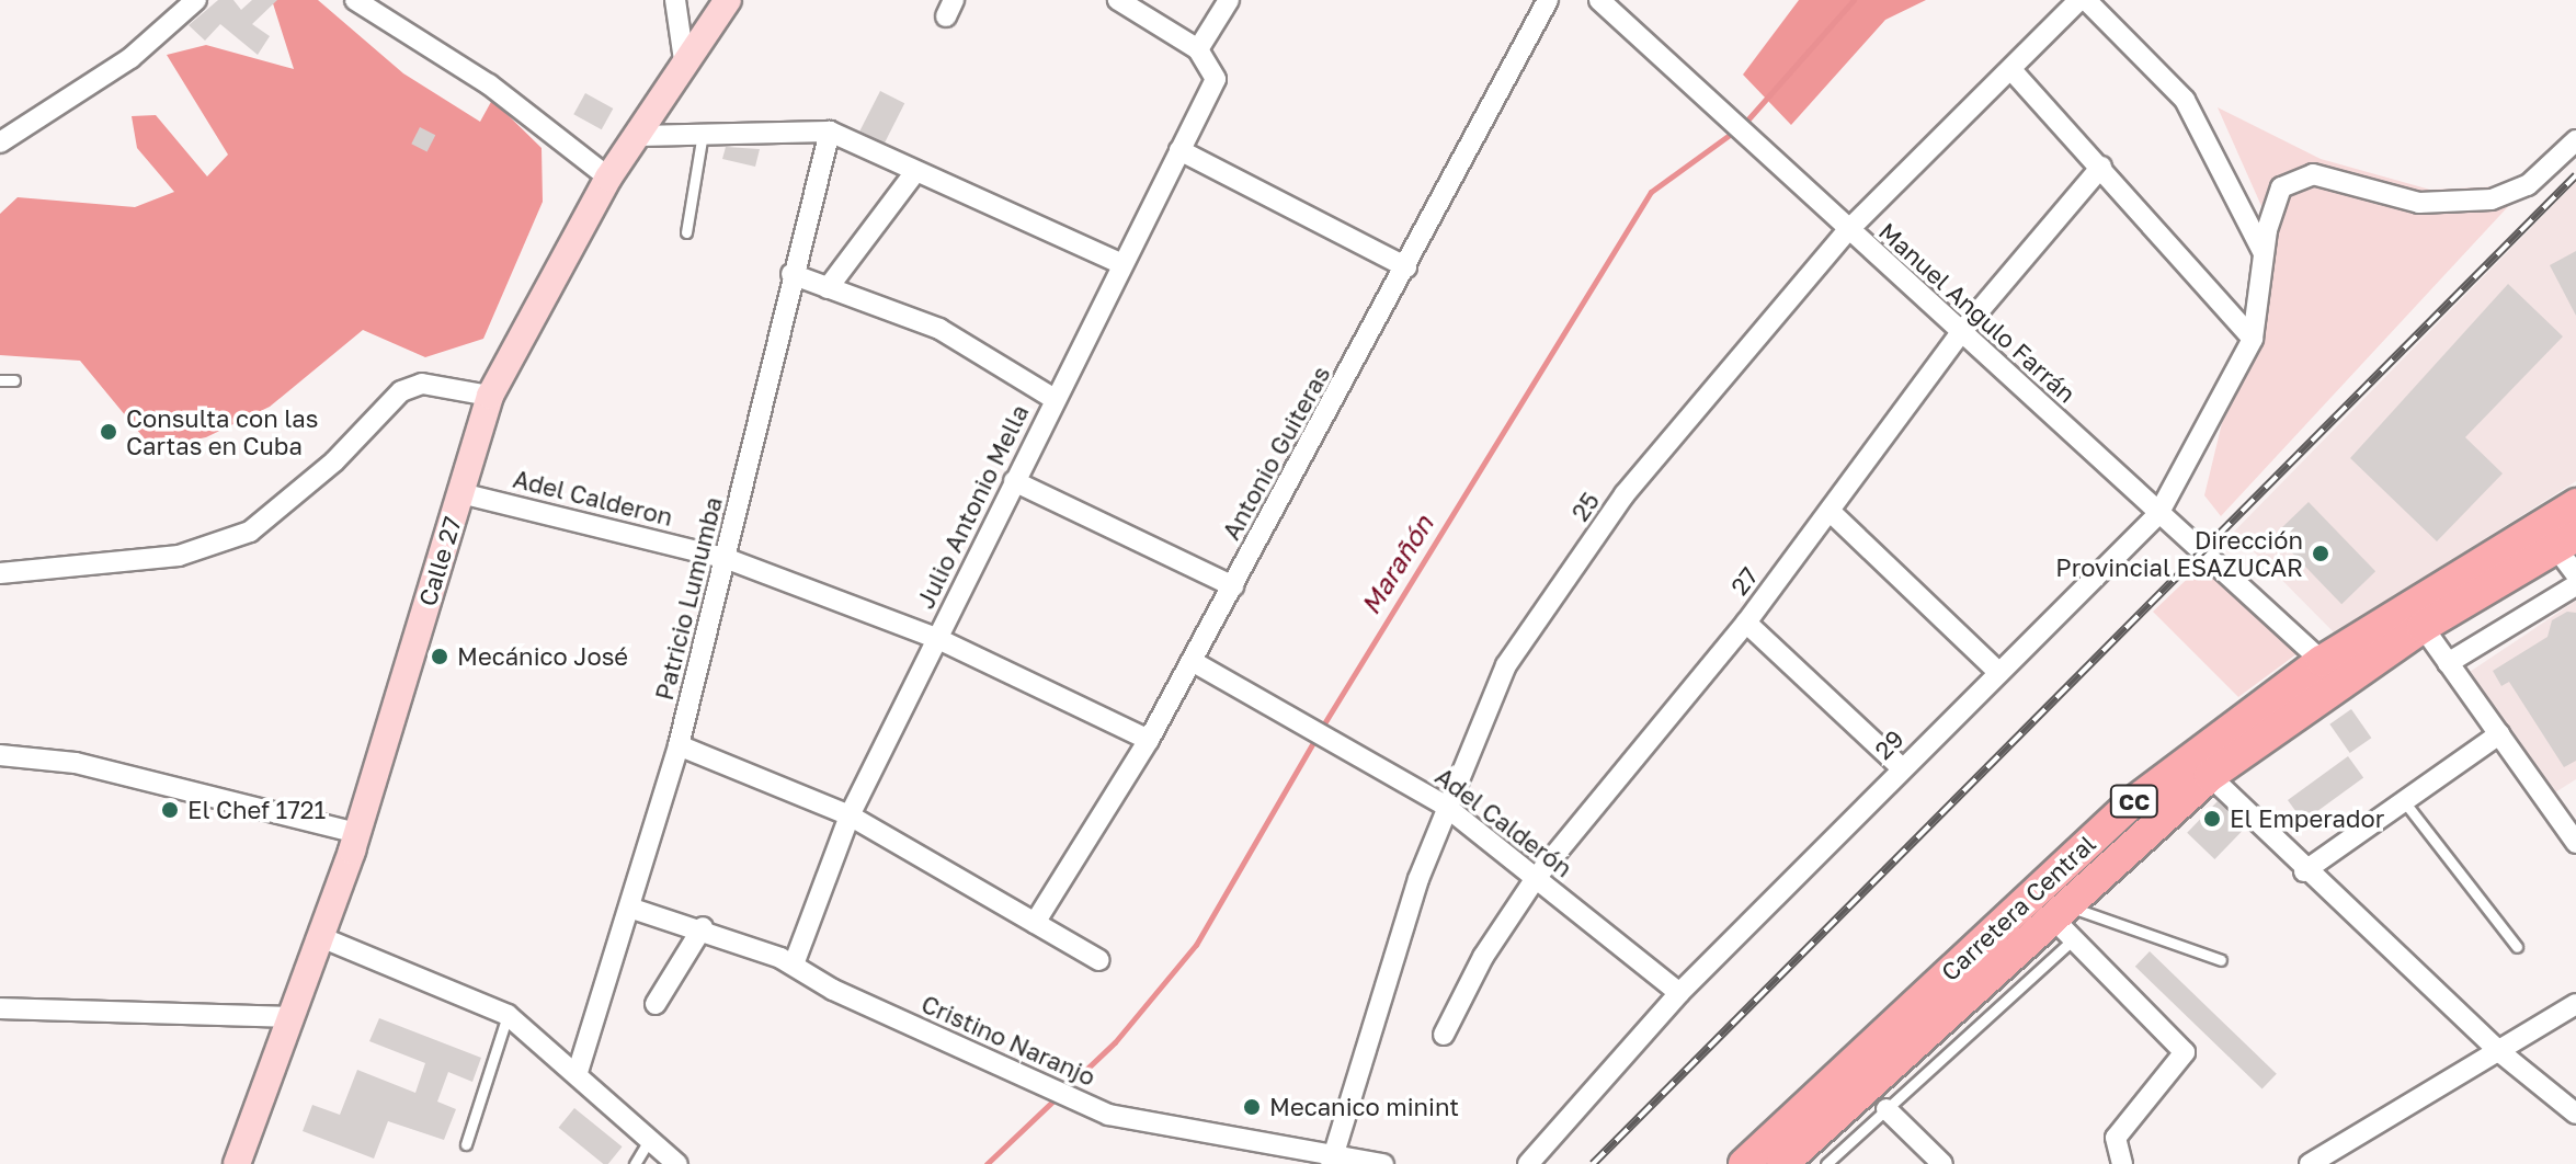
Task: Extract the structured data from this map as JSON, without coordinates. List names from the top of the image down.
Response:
{
  "streets": {
    "main road": ["Calle 27", "CC", "Carretera Central"],
    "street": [
      "Manuel Angulo Farrán",
      "Antonio Guiteras",
      "Adel Calderon",
      "Julio Antonio Mella",
      "25",
      "27",
      "Patricio Lumumba",
      "29",
      "Adel Calderón",
      "Cristino Naranjo"
    ]
  },
  "crossings": [
    ["Manuel Angulo Farrán", "25"],
    ["Manuel Angulo Farrán", "27"],
    ["Manuel Angulo Farrán", "29"],
    ["Manuel Angulo Farrán", "Carretera Central"],
    ["Antonio Guiteras", "Adel Calderon"],
    ["Antonio Guiteras", "Adel Calderón"],
    ["Adel Calderon", "Julio Antonio Mella"],
    ["Adel Calderon", "Calle 27"],
    ["Adel Calderon", "Patricio Lumumba"],
    ["Julio Antonio Mella", "Cristino Naranjo"],
    ["25", "Adel Calderón"],
    ["25", "Cristino Naranjo"],
    ["27", "Adel Calderón"],
    ["Patricio Lumumba", "Cristino Naranjo"],
    ["29", "Adel Calderón"]
  ],
  "water": ["Marañón"],
  "places": [
    "Consulta con las Cartas en Cuba",
    "Dirección Provincial ESAZUCAR",
    "Mecánico José",
    "El Chef 1721",
    "El Emperador",
    "Mecanico minint"
  ]
}
